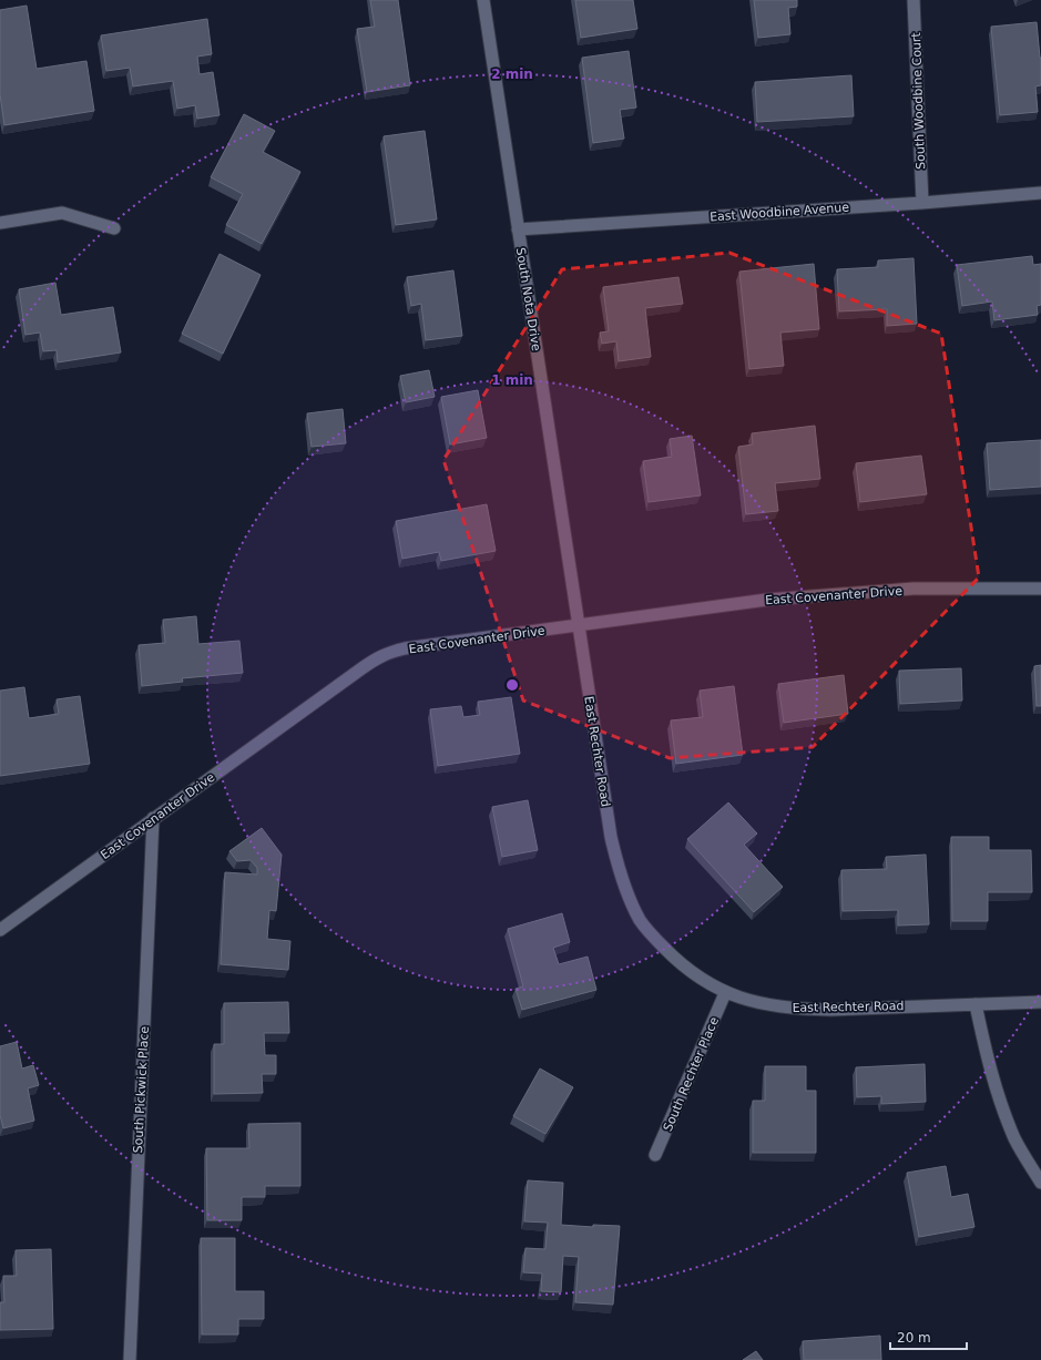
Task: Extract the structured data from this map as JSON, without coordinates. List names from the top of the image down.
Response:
{
  "streets": {
    "street": [
      "South Woodbine Court",
      "East Woodbine Avenue",
      "South Nota Drive",
      "East Covenanter Drive",
      "East Rechter Road",
      "South Rechter Place",
      "South Pickwick Place"
    ]
  },
  "crossings": [
    ["South Woodbine Court", "East Woodbine Avenue"],
    ["East Woodbine Avenue", "South Nota Drive"],
    ["South Nota Drive", "East Covenanter Drive"],
    ["South Nota Drive", "East Rechter Road"],
    ["East Covenanter Drive", "East Rechter Road"],
    ["East Covenanter Drive", "South Pickwick Place"],
    ["East Rechter Road", "South Rechter Place"]
  ],
  "scale_bar": "20 m",
  "rings": ["2 min", "1 min"]
}
